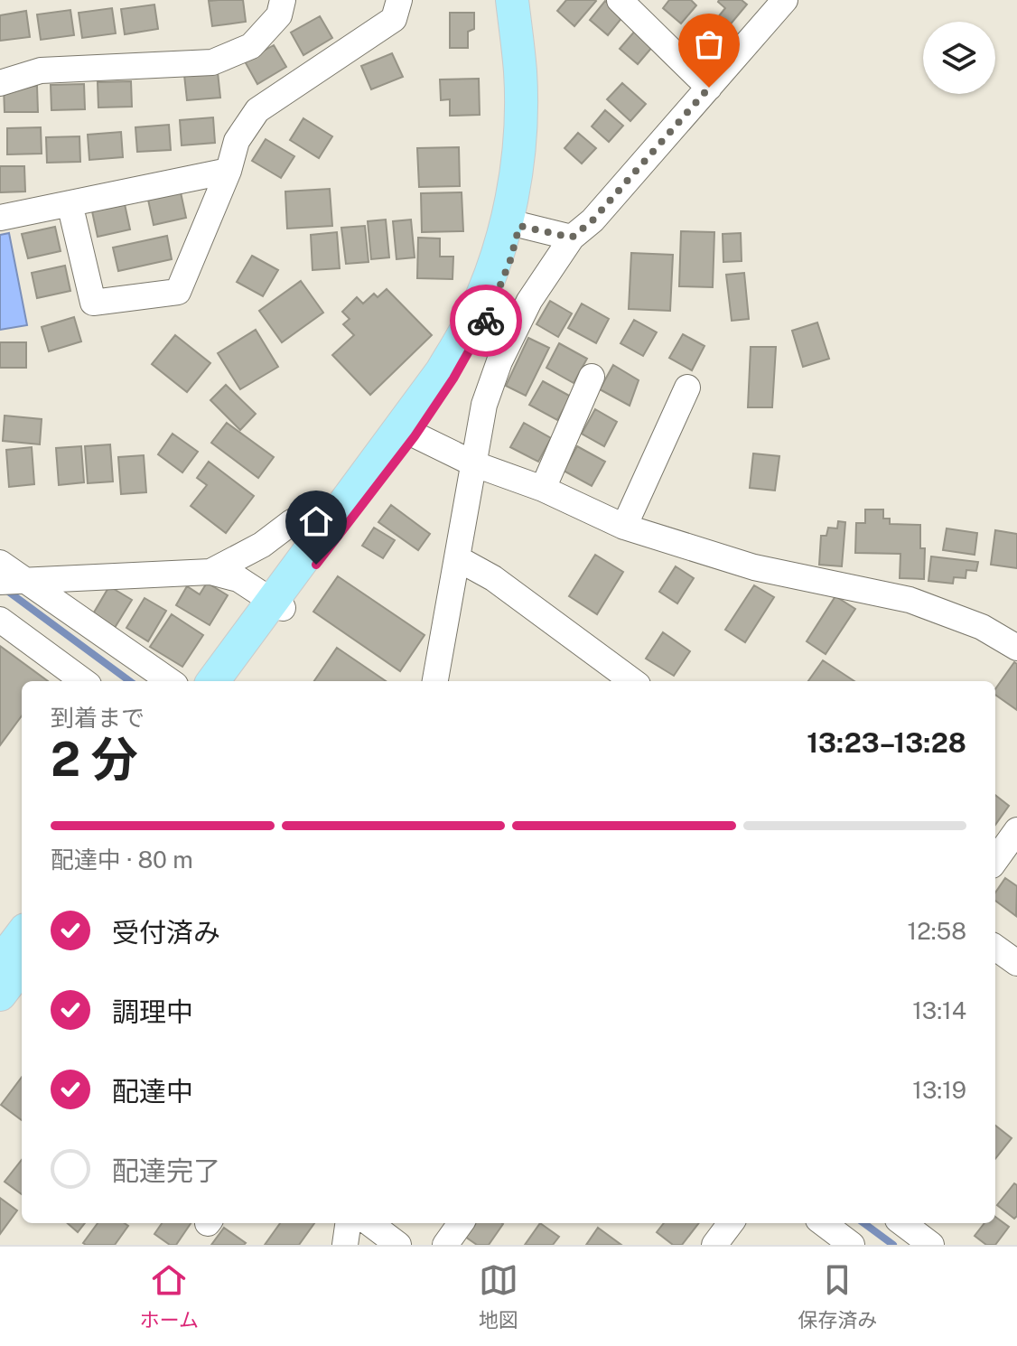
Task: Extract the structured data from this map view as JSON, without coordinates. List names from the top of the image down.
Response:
{
  "page": {
    "heading": ["2 分", "到着まで", "13:23–13:28"],
    "bar": "配達中 · 80 m",
    "list": [
      ["受付済み", "12:58"],
      ["調理中", "13:14"],
      ["配達中", "13:19"],
      "配達完了"
    ],
    "tabs": ["ホーム", "地図", "保存済み"]
  }
}
